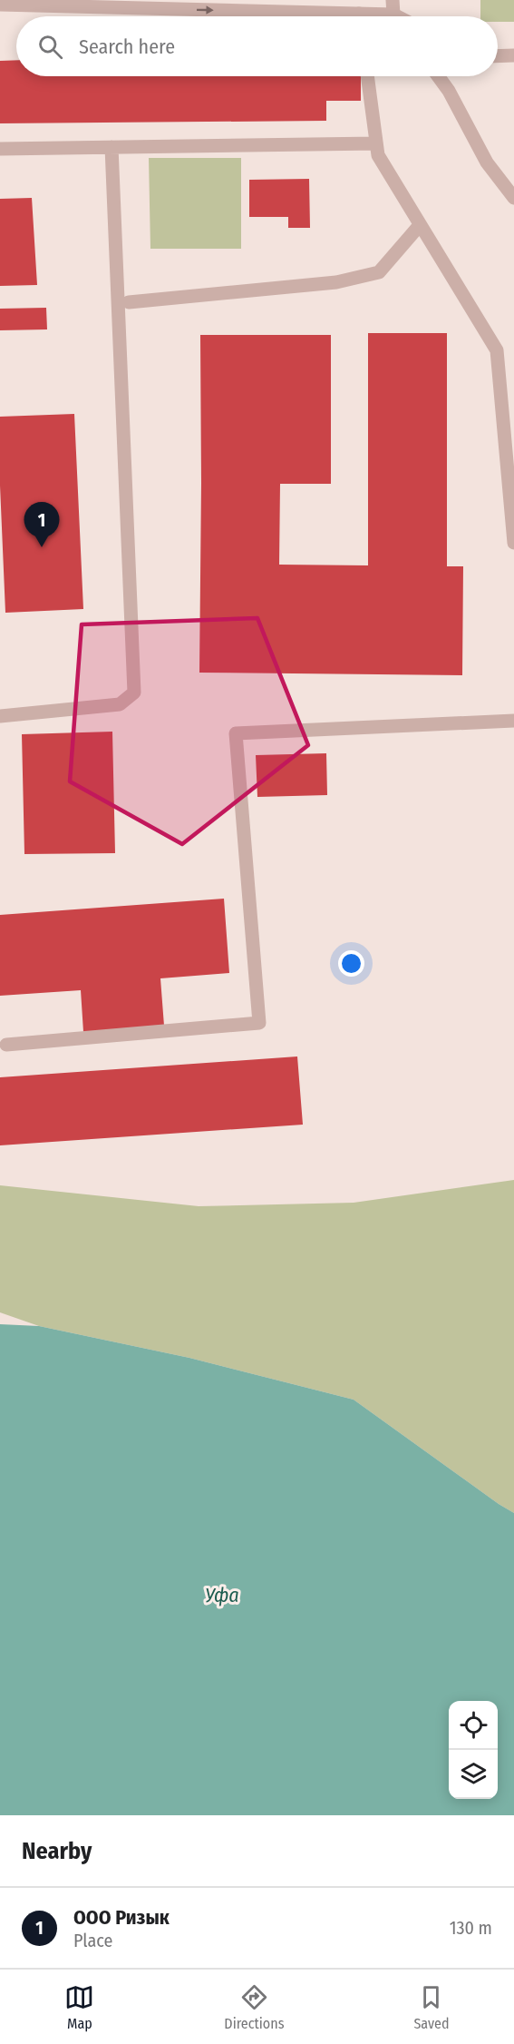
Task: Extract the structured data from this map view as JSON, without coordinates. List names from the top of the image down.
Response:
{
  "water": ["Уфа"],
  "page": {
    "search": "Search here",
    "pins": "1",
    "heading": "Nearby",
    "list": [
      {
        "mark": "1",
        "name": "ООО Ризык",
        "note": "Place",
        "value": "130 m"
      }
    ],
    "nav": ["Map", "Directions", "Saved"]
  }
}
